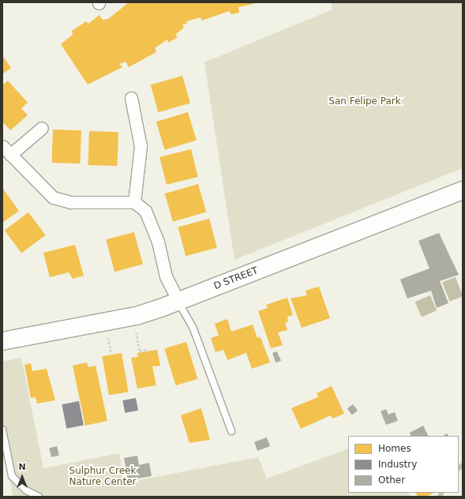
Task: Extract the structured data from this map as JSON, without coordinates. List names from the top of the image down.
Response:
{
  "streets": {
    "main road": ["D STREET"]
  },
  "parks": ["San Felipe Park", "Sulphur Creek Nature Center"],
  "legend": ["Homes", "Industry", "Other"],
  "north": "top"
}
